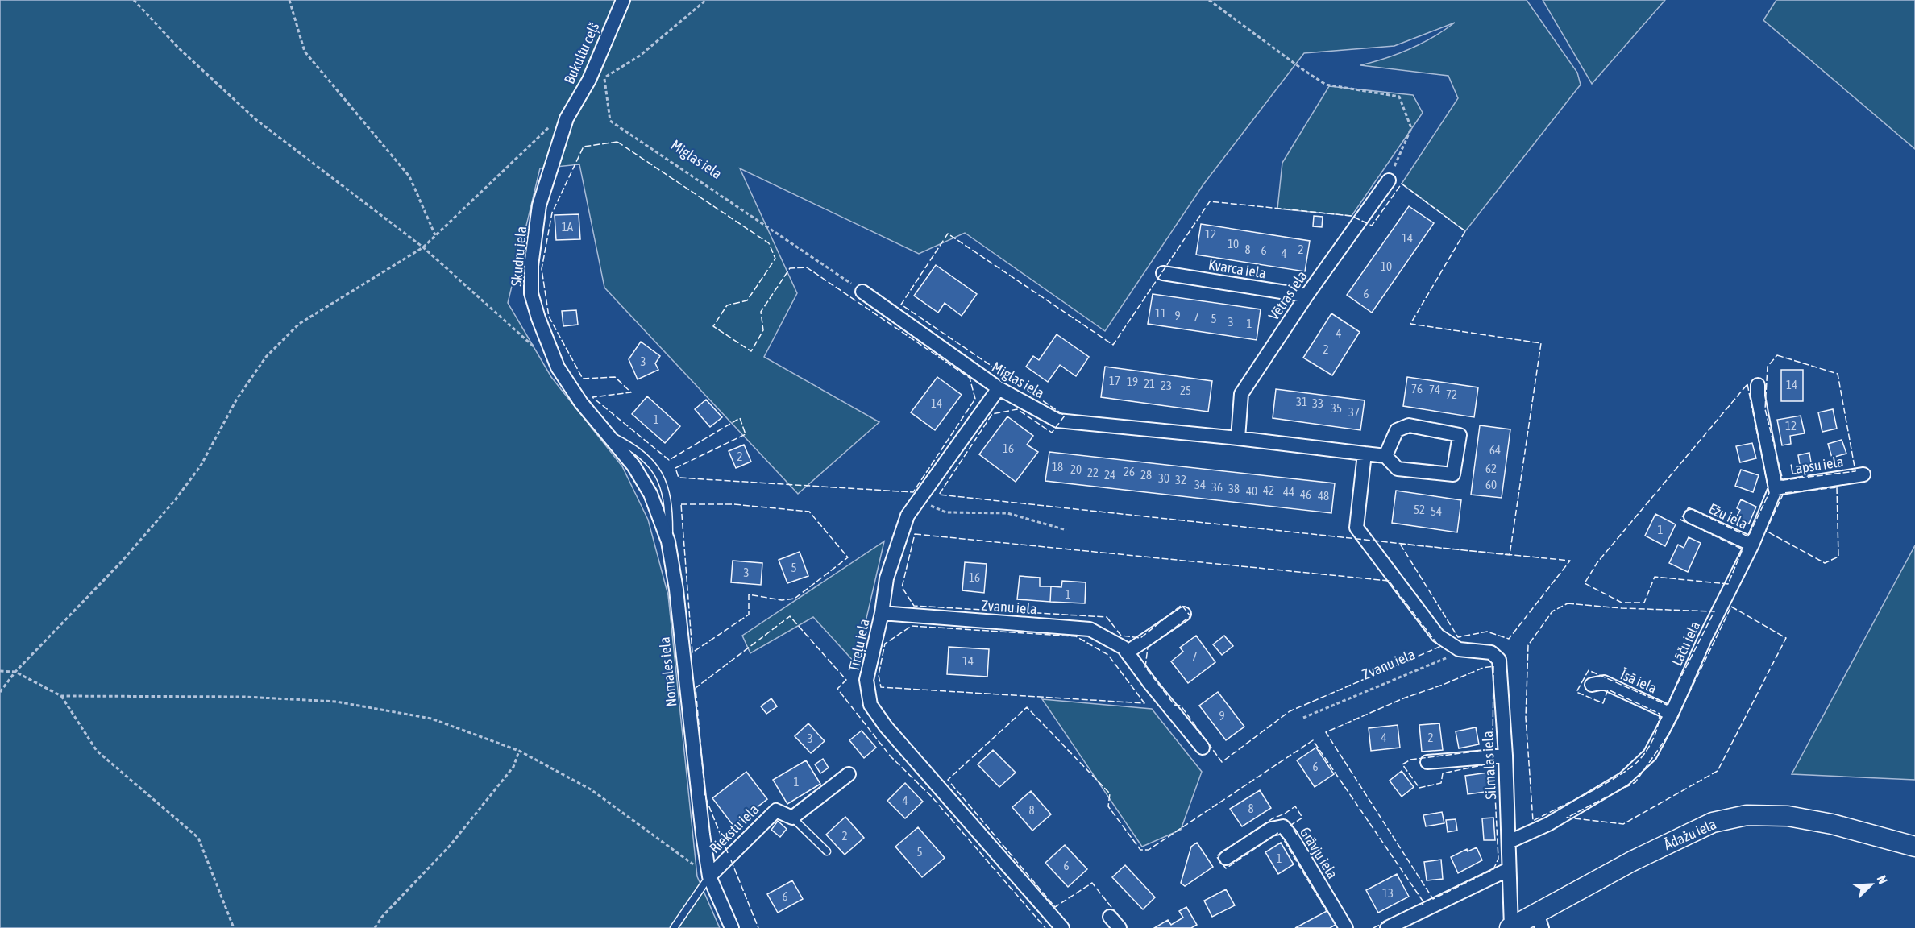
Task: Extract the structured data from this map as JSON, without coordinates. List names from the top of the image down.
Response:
{
  "streets": {
    "street": [
      "Bukultu ceļš",
      "Miglas iela",
      "Skudru iela",
      "Kvarca iela",
      "Vētras iela",
      "Lapsu iela",
      "Ežu iela",
      "Zvanu iela",
      "Lāču iela",
      "Tīreļu iela",
      "Nomales iela",
      "Īsā iela",
      "Silmalas iela",
      "Riekstu iela",
      "Ādažu iela",
      "Grāvju iela"
    ]
  },
  "crossings": [
    ["Bukultu ceļš", "Skudru iela"],
    ["Miglas iela", "Vētras iela"],
    ["Miglas iela", "Tīreļu iela"],
    ["Skudru iela", "Nomales iela"],
    ["Kvarca iela", "Vētras iela"],
    ["Lapsu iela", "Lāču iela"],
    ["Ežu iela", "Lāču iela"],
    ["Zvanu iela", "Tīreļu iela"],
    ["Zvanu iela", "Silmalas iela"],
    ["Lāču iela", "Īsā iela"],
    ["Lāču iela", "Silmalas iela"],
    ["Nomales iela", "Riekstu iela"],
    ["Silmalas iela", "Ādažu iela"]
  ],
  "house_numbers": [
    "1A",
    "12",
    "14",
    "10",
    "8",
    "2",
    "6",
    "4",
    "10",
    "6",
    "11",
    "9",
    "7",
    "5",
    "3",
    "1",
    "4",
    "2",
    "3",
    "17",
    "19",
    "21",
    "14",
    "23",
    "76",
    "74",
    "25",
    "72",
    "31",
    "14",
    "33",
    "35",
    "37",
    "1",
    "12",
    "16",
    "64",
    "2",
    "18",
    "62",
    "20",
    "26",
    "22",
    "24",
    "28",
    "30",
    "32",
    "34",
    "60",
    "36",
    "38",
    "42",
    "40",
    "44",
    "46",
    "48",
    "52",
    "54",
    "1",
    "5",
    "3",
    "16",
    "1",
    "7",
    "14",
    "9",
    "4",
    "2",
    "3",
    "6",
    "1",
    "4",
    "8",
    "8",
    "2",
    "5",
    "1",
    "6",
    "13",
    "6"
  ],
  "north": "top right"
}
